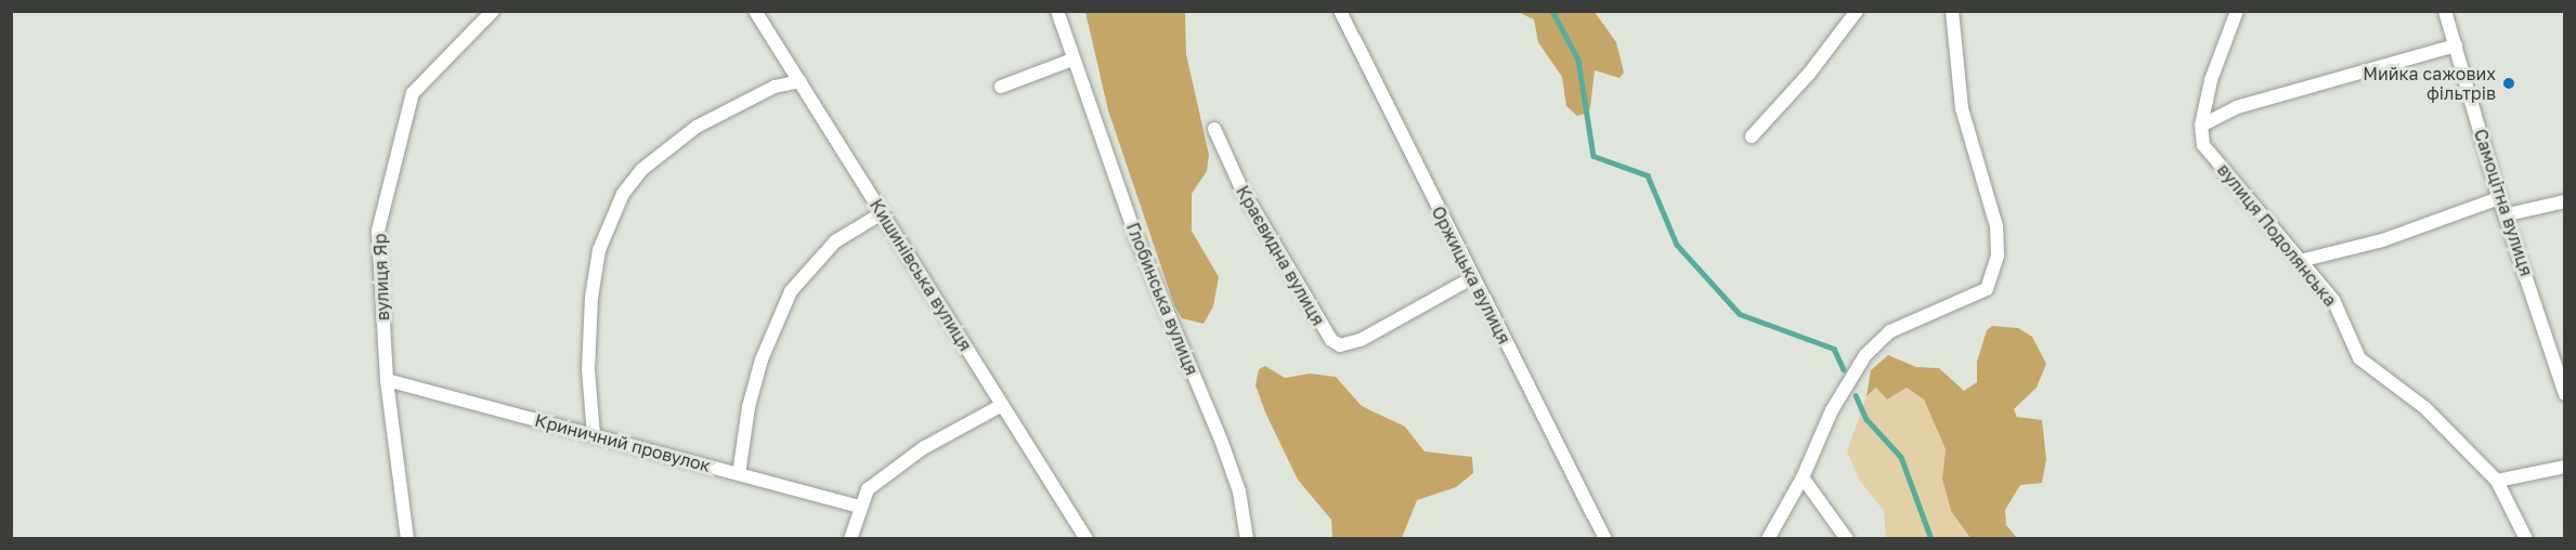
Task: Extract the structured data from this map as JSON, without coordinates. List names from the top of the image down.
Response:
{
  "streets": {
    "street": [
      "Самоцітна вулиця",
      "вулиця Подолянська",
      "Краєвидна вулиця",
      "Кишинівська вулиця",
      "Оржицька вулиця",
      "вулиця Яр",
      "Глобинська вулиця",
      "Криничний провулок"
    ]
  },
  "crossings": [
    ["Краєвидна вулиця", "Оржицька вулиця"],
    ["вулиця Яр", "Криничний провулок"]
  ],
  "places": ["Мийка сажових фільтрів"]
}
